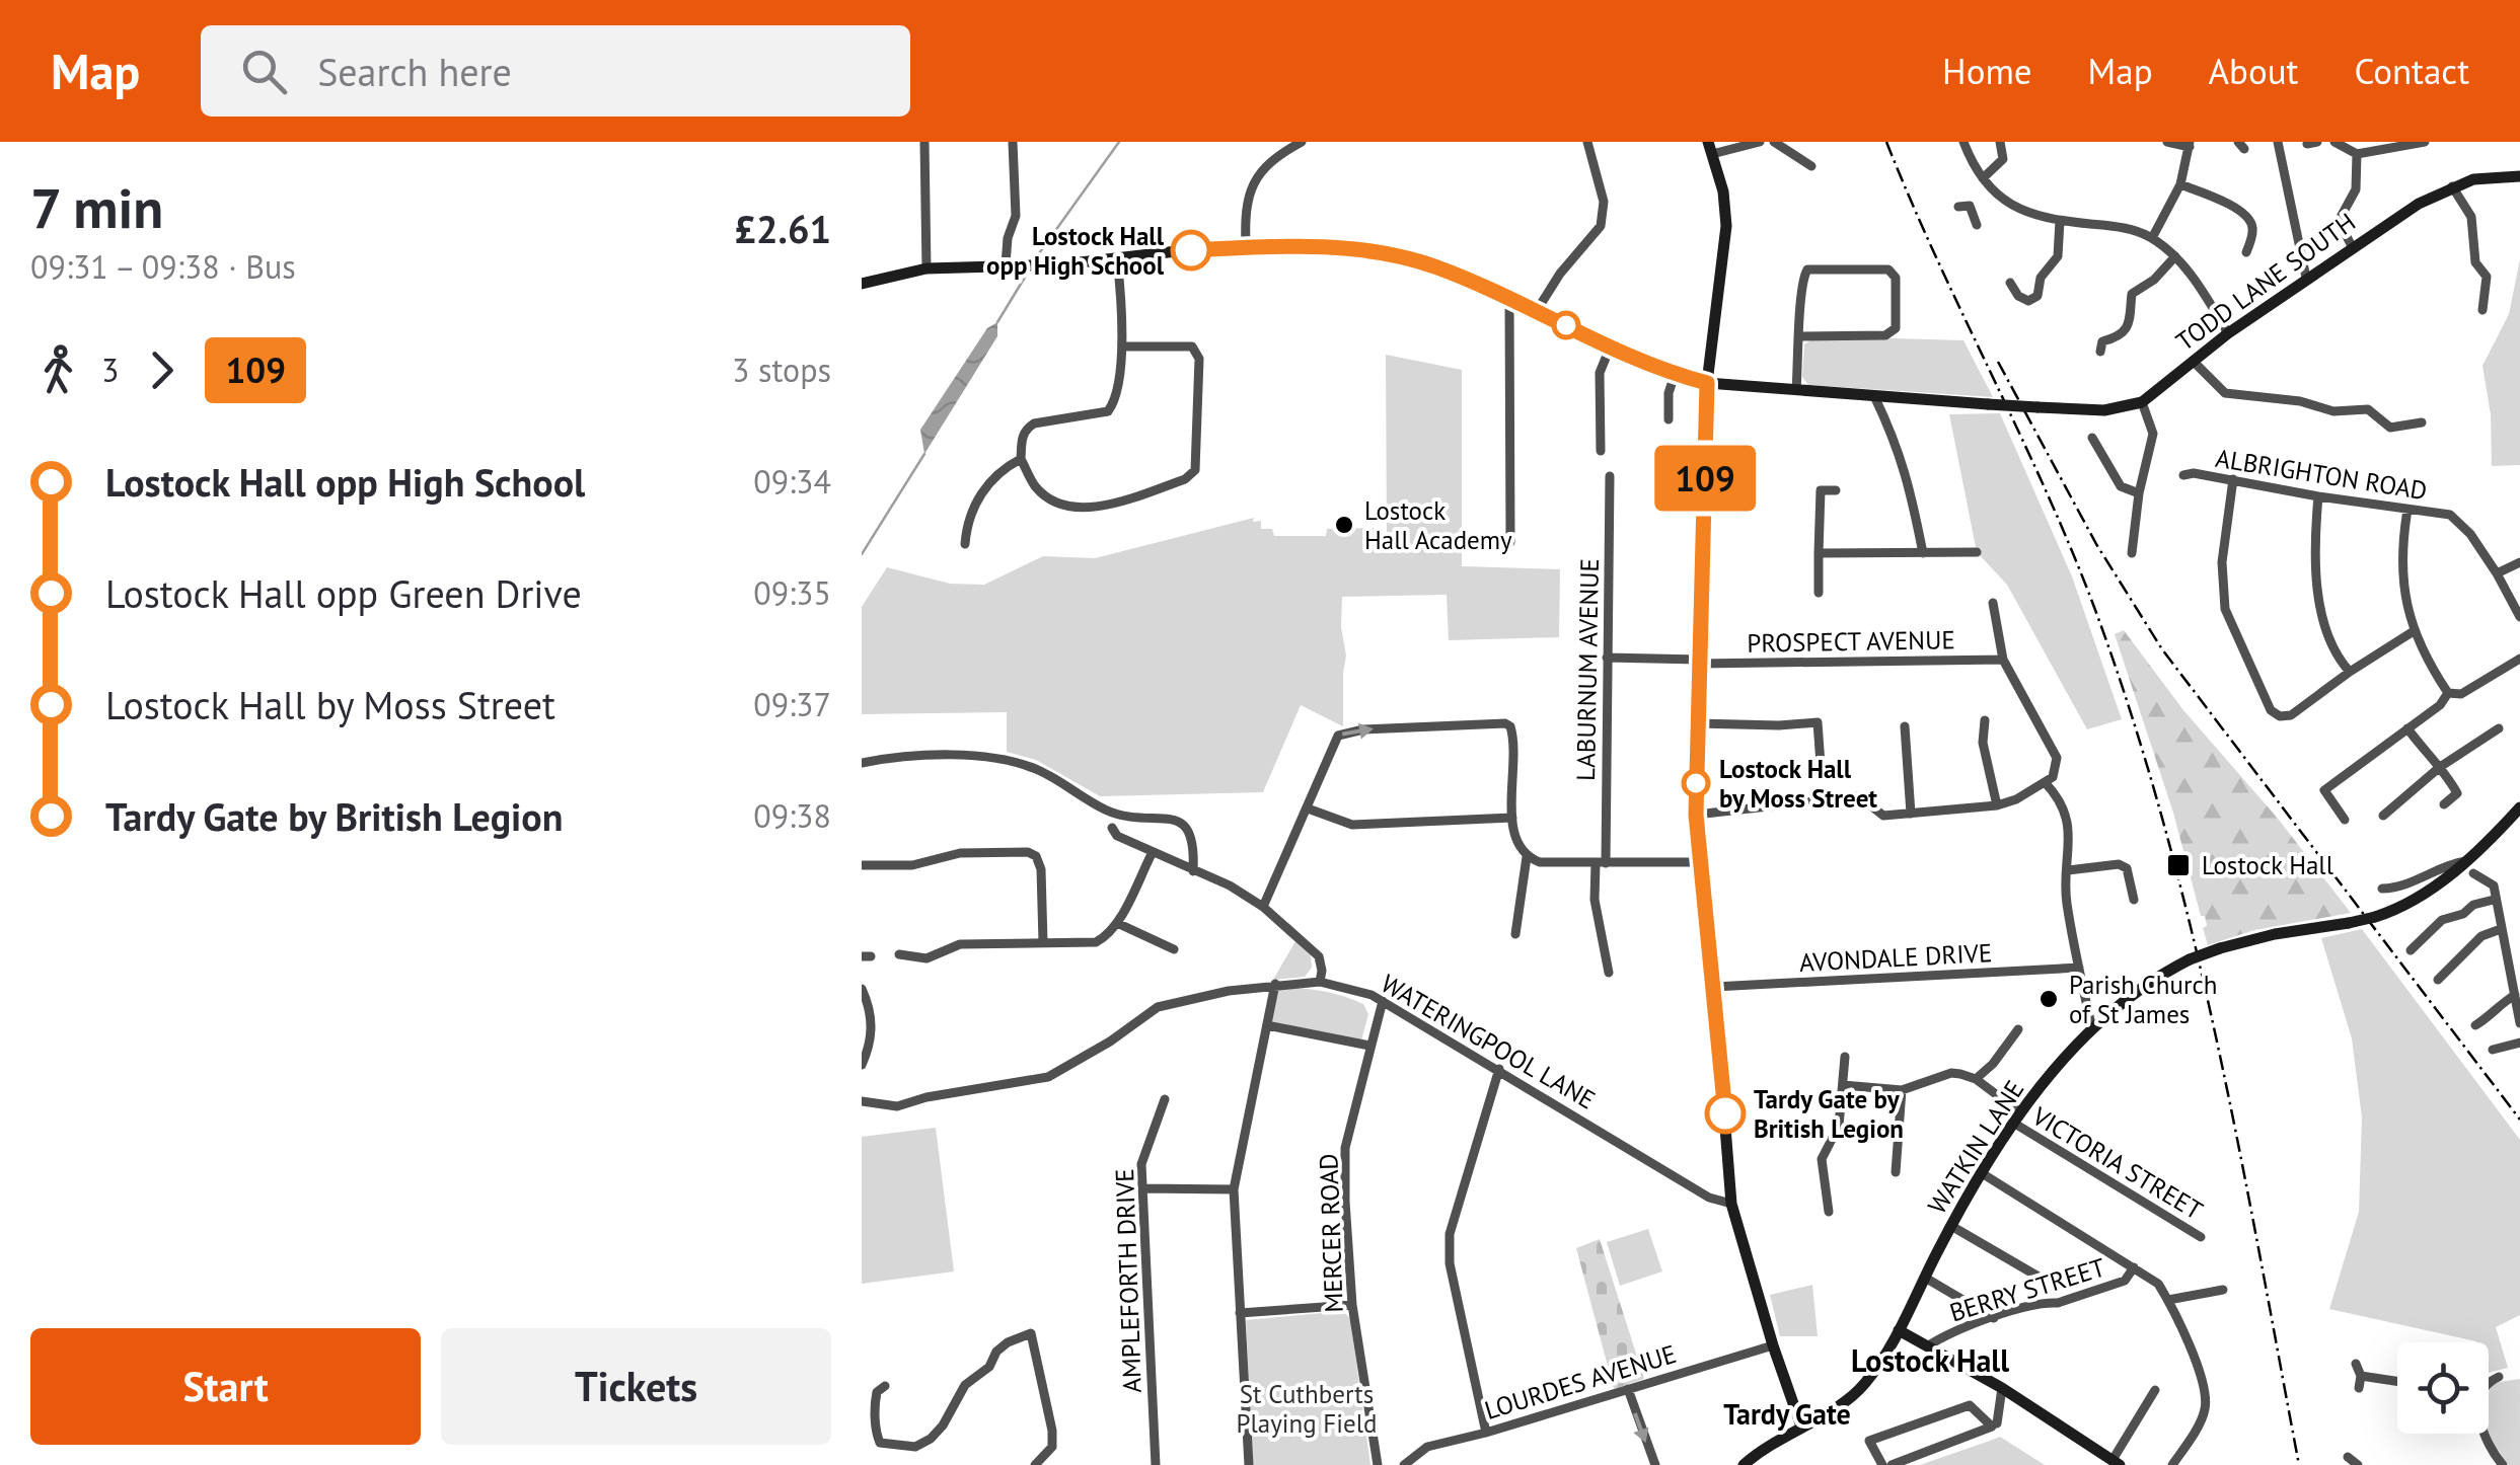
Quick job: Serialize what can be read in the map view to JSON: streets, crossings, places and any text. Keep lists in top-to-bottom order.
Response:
{
  "streets": {
    "main road": ["TODD LANE SOUTH", "WATKIN LANE"],
    "street": [
      "ALBRIGHTON ROAD",
      "PROSPECT AVENUE",
      "LABURNUM AVENUE",
      "AVONDALE DRIVE",
      "WATERINGPOOL LANE",
      "VICTORIA STREET",
      "MERCER ROAD",
      "AMPLEFORTH DRIVE",
      "BERRY STREET",
      "LOURDES AVENUE"
    ]
  },
  "crossings": [
    ["PROSPECT AVENUE", "LABURNUM AVENUE"],
    ["WATERINGPOOL LANE", "MERCER ROAD"],
    ["WATKIN LANE", "VICTORIA STREET"]
  ],
  "districts": ["Lostock Hall", "Tardy Gate"],
  "parks": ["St Cuthberts Playing Field"],
  "places": {
    "other": [
      "Lostock Hall opp High School",
      "Lostock Hall Academy",
      "Lostock Hall by Moss Street",
      "Parish Church of St James",
      "Tardy Gate by British Legion"
    ],
    "transit": ["Lostock Hall"]
  },
  "lines": ["bus line 109"],
  "page": {
    "header": "Map",
    "search": "Search here",
    "nav": [
      "Home",
      "Map",
      "About",
      "Contact"
    ],
    "heading": ["7 min", "09:31 – 09:38 · Bus", "£2.61"],
    "on_map": "109",
    "legs": ["3", "109", "3 stops"],
    "list": [
      {
        "name": "Lostock Hall opp High School",
        "value": "09:34"
      },
      {
        "name": "Lostock Hall opp Green Drive",
        "value": "09:35"
      },
      {
        "name": "Lostock Hall by Moss Street",
        "value": "09:37"
      },
      {
        "name": "Tardy Gate by British Legion",
        "value": "09:38"
      }
    ],
    "buttons": ["Start", "Tickets"]
  }
}
